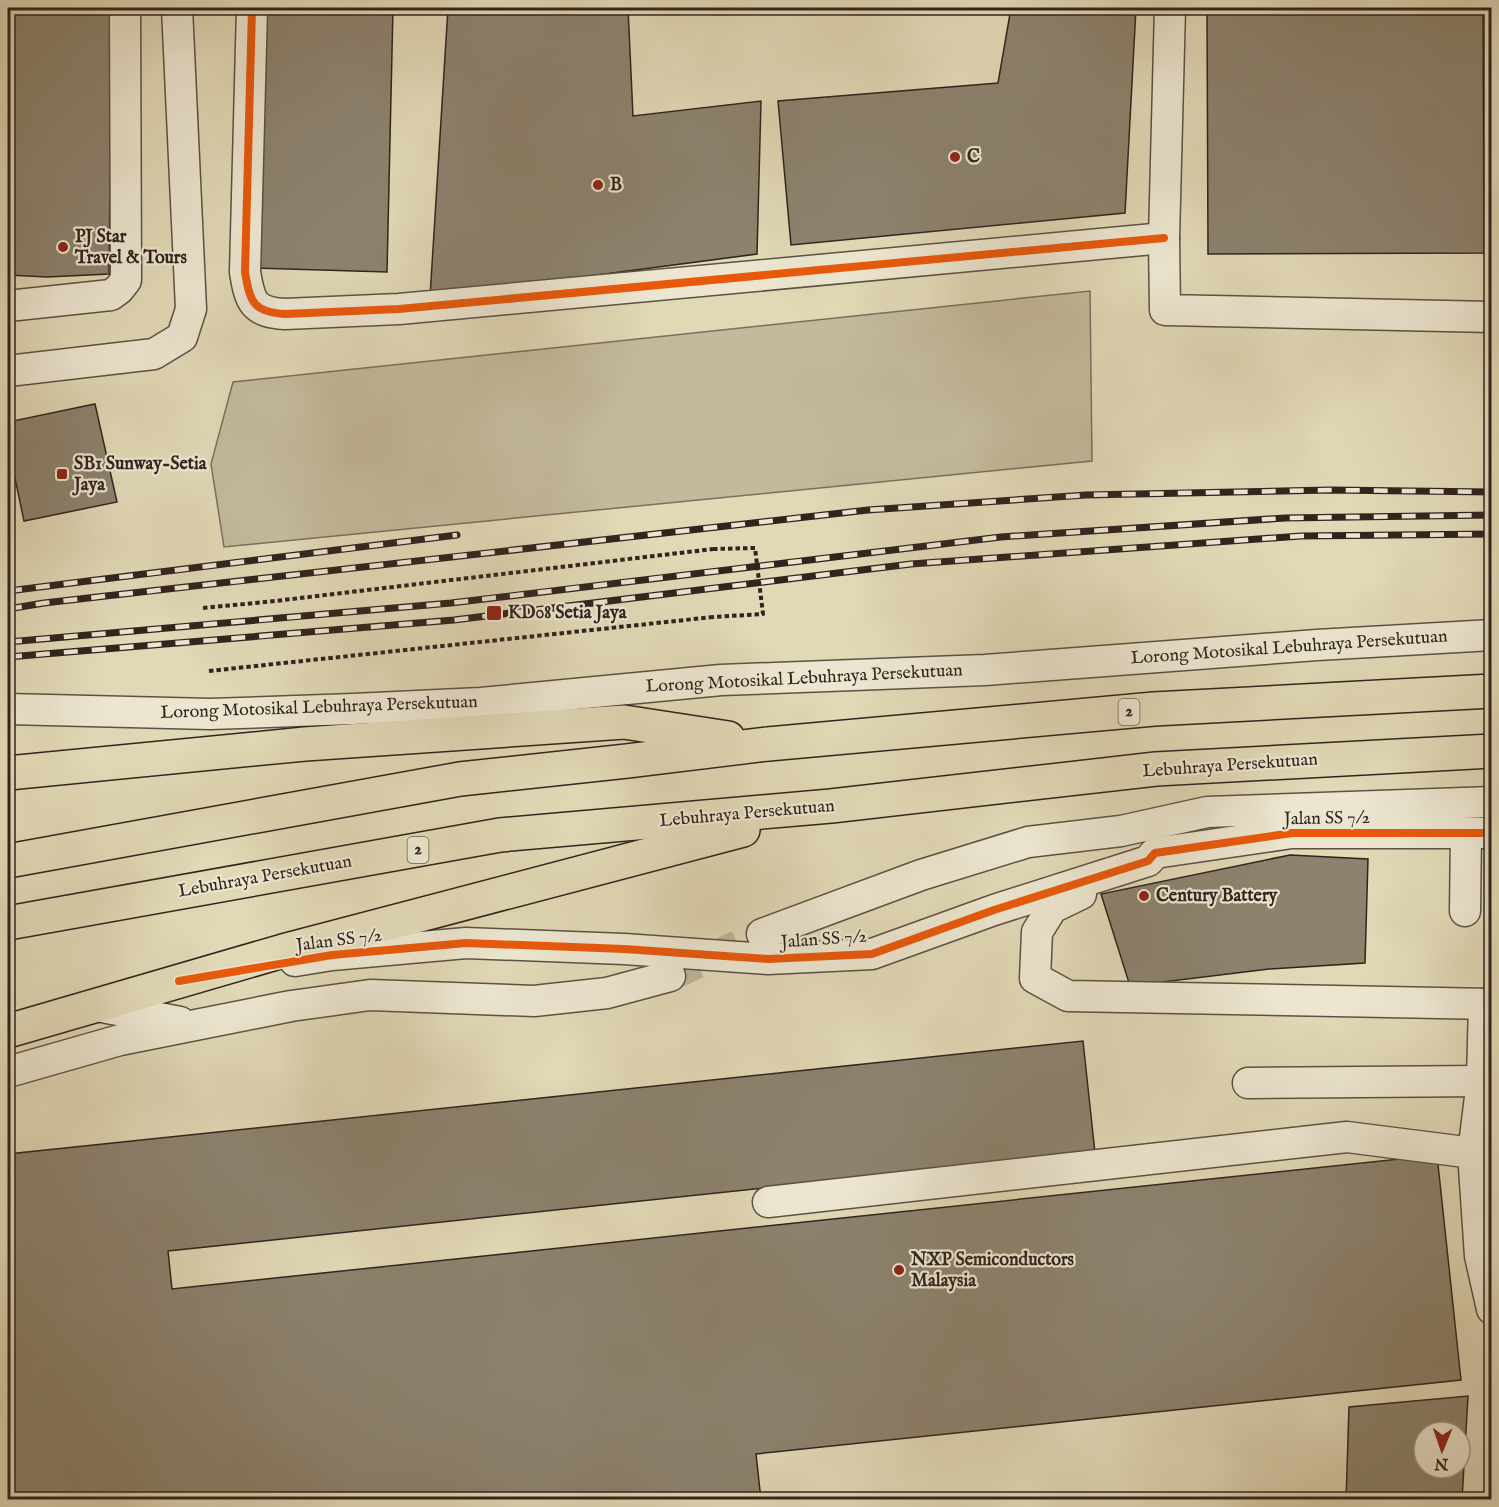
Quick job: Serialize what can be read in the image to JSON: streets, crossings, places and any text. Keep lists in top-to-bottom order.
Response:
{
  "streets": {
    "highway": ["2", "Lebuhraya Persekutuan"],
    "street": ["Lorong Motosikal Lebuhraya Persekutuan", "Jalan SS 7/2"]
  },
  "places": {
    "other": [
      "C",
      "B",
      "PJ Star Travel & Tours",
      "Century Battery",
      "NXP Semiconductors Malaysia"
    ],
    "transit": ["SB1 Sunway-Setia Jaya", "KD08 Setia Jaya"]
  },
  "north": "bottom"
}
